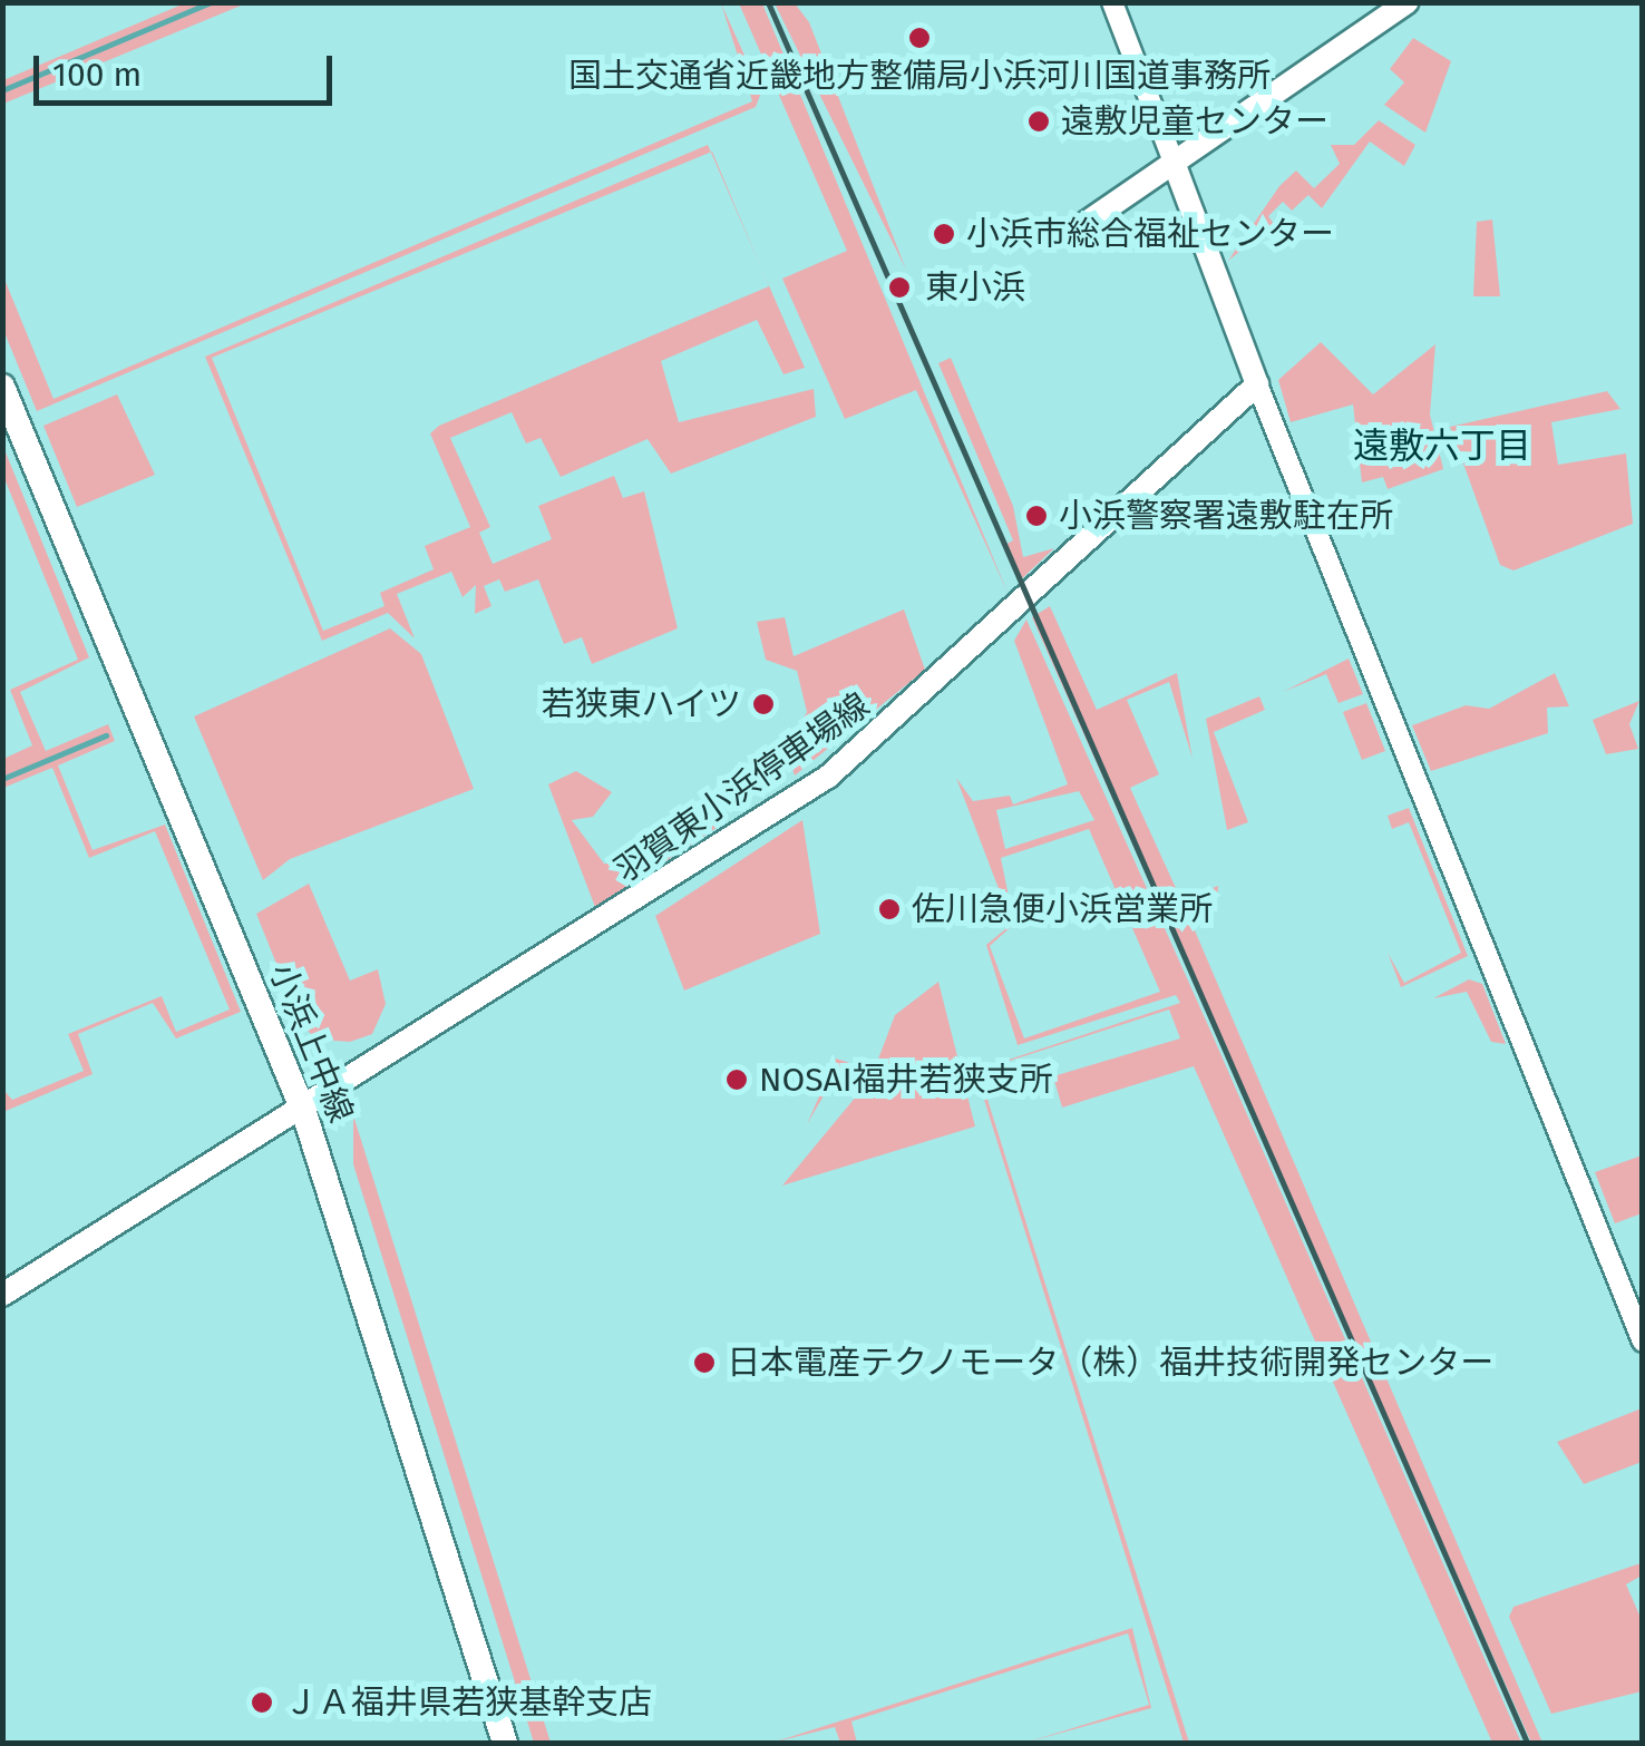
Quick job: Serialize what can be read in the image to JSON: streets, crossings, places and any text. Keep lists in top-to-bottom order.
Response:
{
  "streets": {
    "main road": ["羽賀東小浜停車場線", "小浜上中線"]
  },
  "crossings": [
    ["羽賀東小浜停車場線", "小浜上中線"]
  ],
  "districts": ["遠敷六丁目"],
  "places": [
    "国土交通省近畿地方整備局小浜河川国道事務所",
    "遠敷児童センター",
    "小浜市総合福祉センター",
    "東小浜",
    "小浜警察署遠敷駐在所",
    "若狭東ハイツ",
    "佐川急便小浜営業所",
    "NOSAI福井若狭支所",
    "日本電産テクノモータ（株）福井技術開発センター",
    "ＪＡ福井県若狭基幹支店"
  ],
  "scale_bar": "100 m"
}
